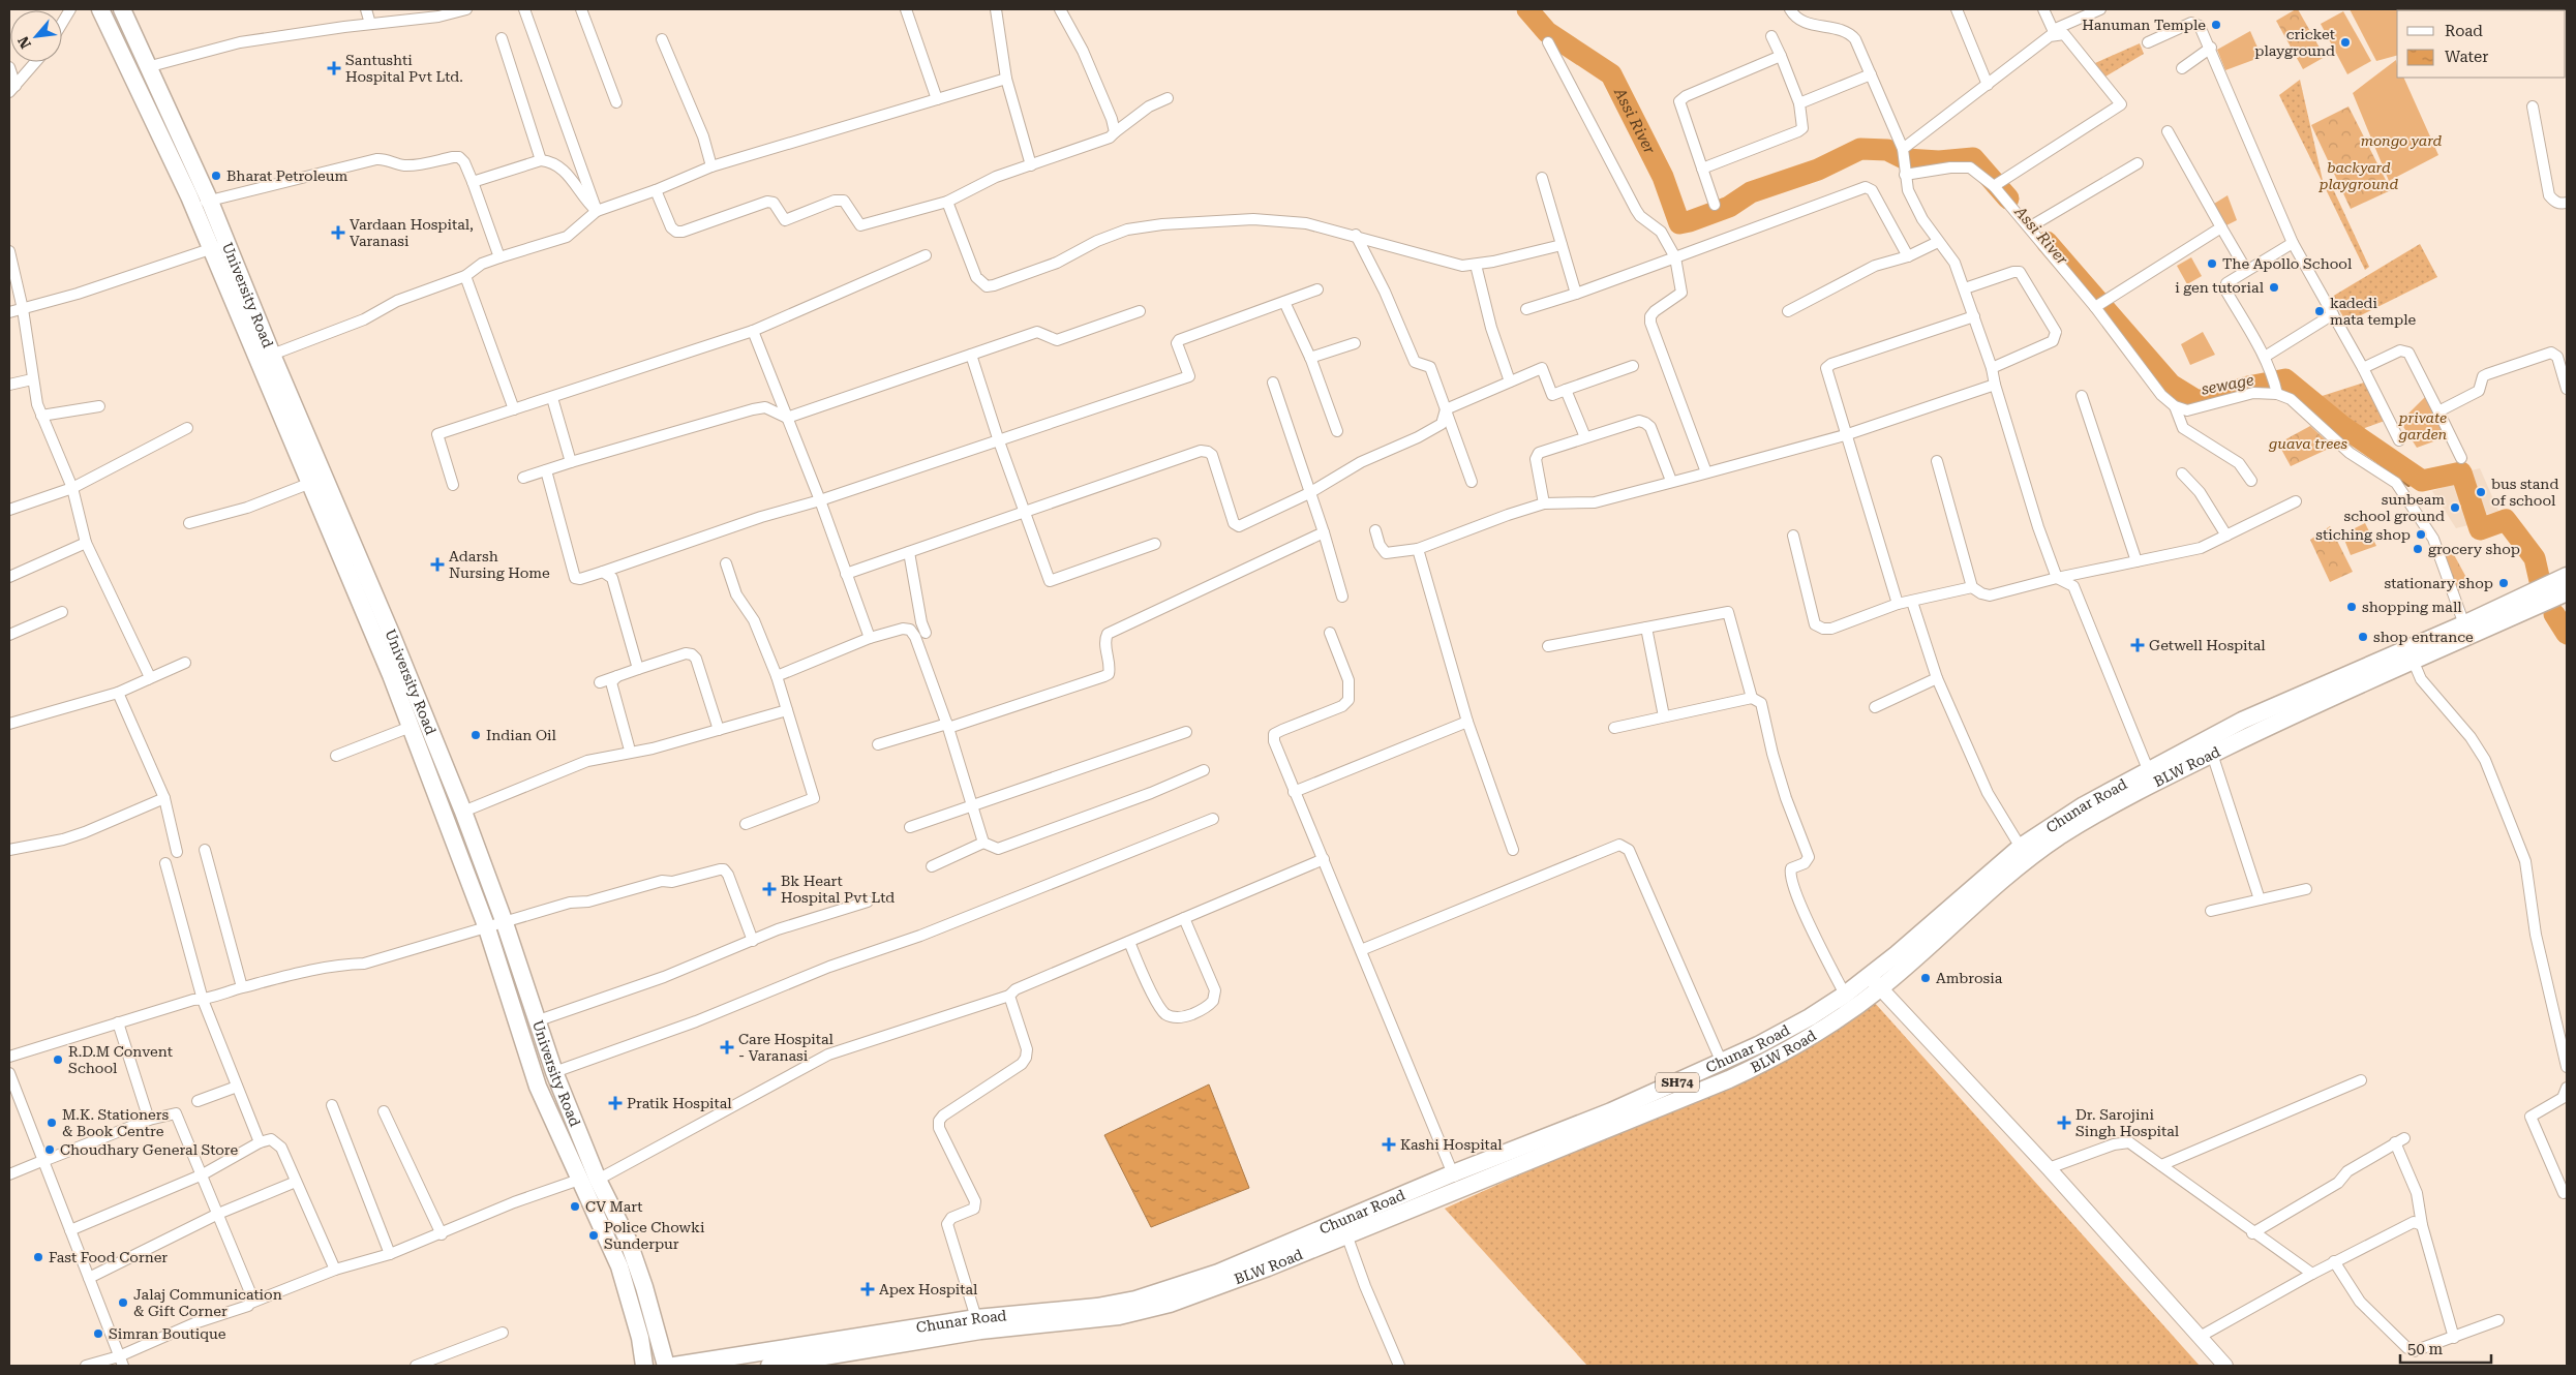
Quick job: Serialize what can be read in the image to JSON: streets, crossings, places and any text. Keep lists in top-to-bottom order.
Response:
{
  "streets": {
    "main road": [
      "University Road",
      "BLW Road",
      "Chunar Road",
      "SH74"
    ]
  },
  "crossings": [
    ["BLW Road", "Chunar Road"],
    ["BLW Road", "SH74"]
  ],
  "water": ["Assi River", "sewage"],
  "parks": [
    "mongo yard",
    "backyard playground",
    "private garden",
    "guava trees"
  ],
  "places": {
    "other": [
      "Hanuman Temple",
      "cricket playground",
      "Bharat Petroleum",
      "The Apollo School",
      "i gen tutorial",
      "kadedi mata temple",
      "bus stand of school",
      "sunbeam school ground",
      "stiching shop",
      "grocery shop",
      "stationary shop",
      "shopping mall",
      "shop entrance",
      "Indian Oil",
      "Ambrosia",
      "R.D.M Convent School",
      "M.K. Stationers & Book Centre",
      "Choudhary General Store",
      "CV Mart",
      "Police Chowki Sunderpur",
      "Fast Food Corner",
      "Jalaj Communication & Gift Corner",
      "Simran Boutique"
    ],
    "health": [
      "Santushti Hospital Pvt Ltd.",
      "Vardaan Hospital, Varanasi",
      "Adarsh Nursing Home",
      "Getwell Hospital",
      "Bk Heart Hospital Pvt Ltd",
      "Care Hospital - Varanasi",
      "Pratik Hospital",
      "Dr. Sarojini Singh Hospital",
      "Kashi Hospital",
      "Apex Hospital"
    ]
  },
  "legend": ["Road", "Water"],
  "scale_bar": "50 m",
  "north": "bottom left"
}
